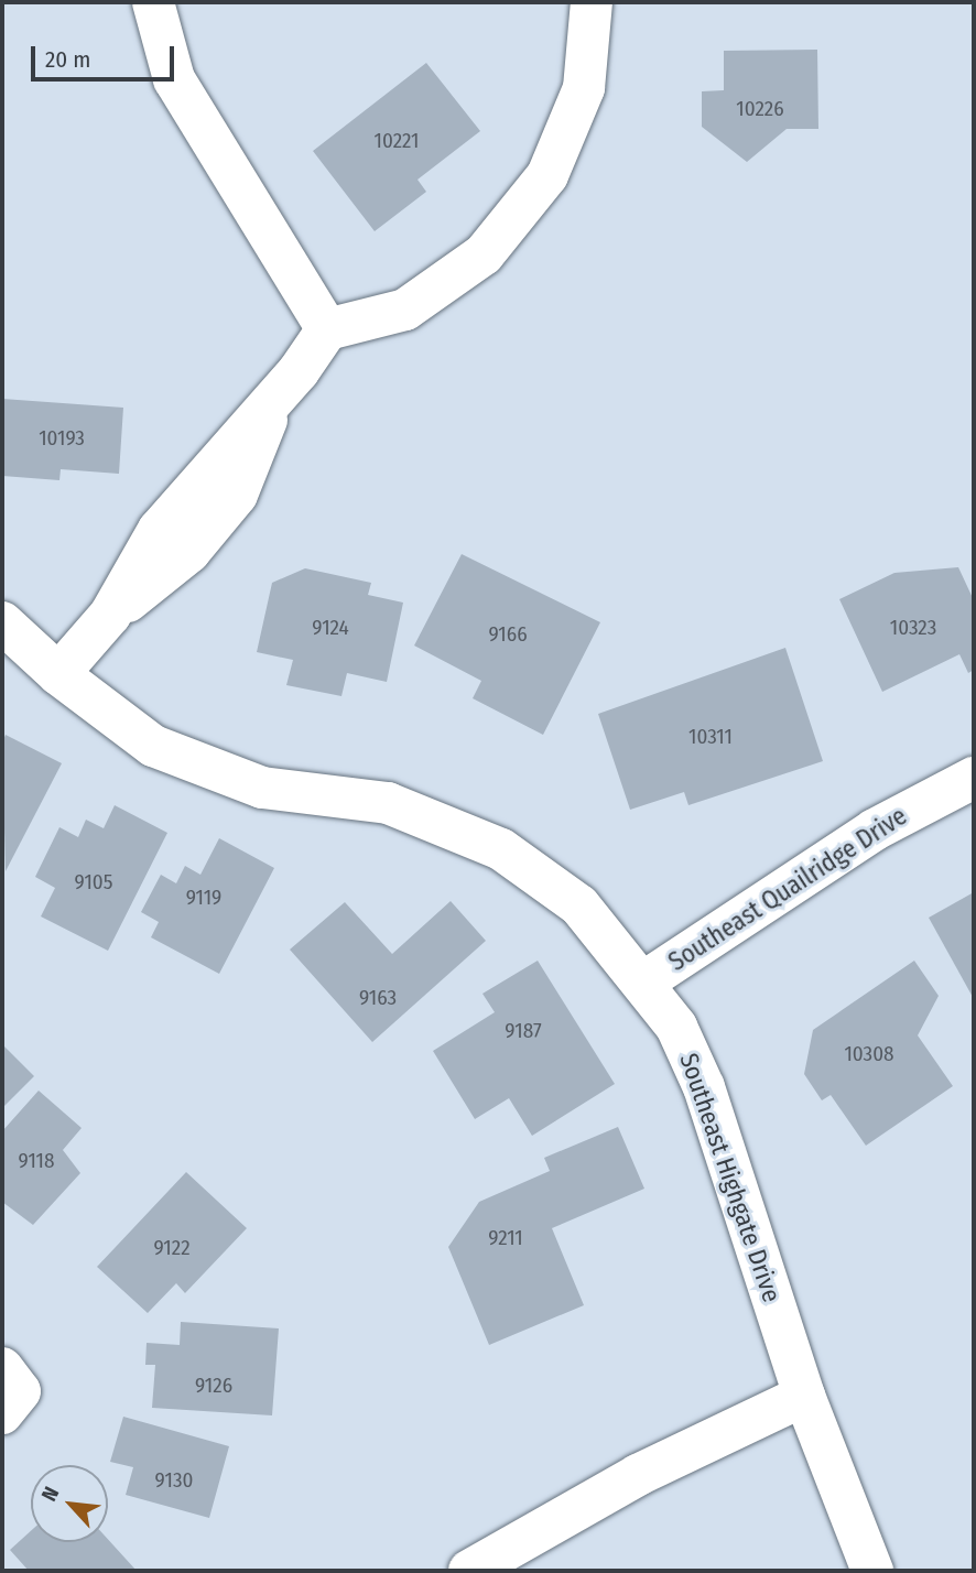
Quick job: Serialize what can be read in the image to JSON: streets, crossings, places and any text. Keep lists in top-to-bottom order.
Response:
{
  "streets": {
    "street": ["Southeast Quailridge Drive", "Southeast Highgate Drive"]
  },
  "crossings": [
    ["Southeast Quailridge Drive", "Southeast Highgate Drive"]
  ],
  "house_numbers": [
    "10226",
    "10221",
    "10193",
    "9124",
    "10323",
    "9166",
    "10311",
    "9105",
    "9119",
    "9163",
    "9187",
    "10308",
    "9118",
    "9211",
    "9122",
    "9126",
    "9130"
  ],
  "scale_bar": "20 m",
  "north": "top left"
}
